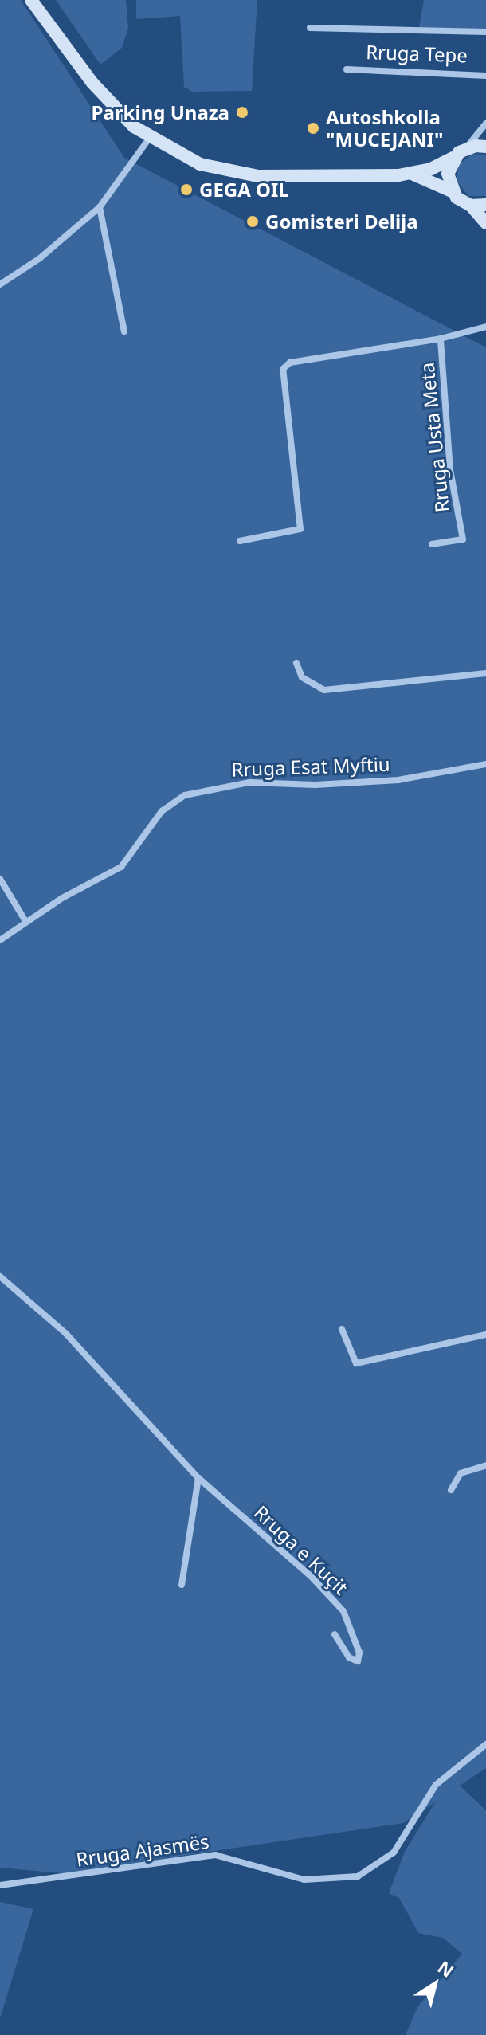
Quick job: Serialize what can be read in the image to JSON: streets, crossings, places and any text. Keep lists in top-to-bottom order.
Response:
{
  "streets": {
    "street": [
      "Rruga Tepe",
      "Rruga Usta Meta",
      "Rruga Esat Myftiu",
      "Rruga e Kuçit",
      "Rruga Ajasmës"
    ]
  },
  "places": [
    "Parking Unaza",
    "Autoshkolla \"MUCEJANI\"",
    "GEGA OIL",
    "Gomisteri Delija"
  ],
  "north": "top right"
}
